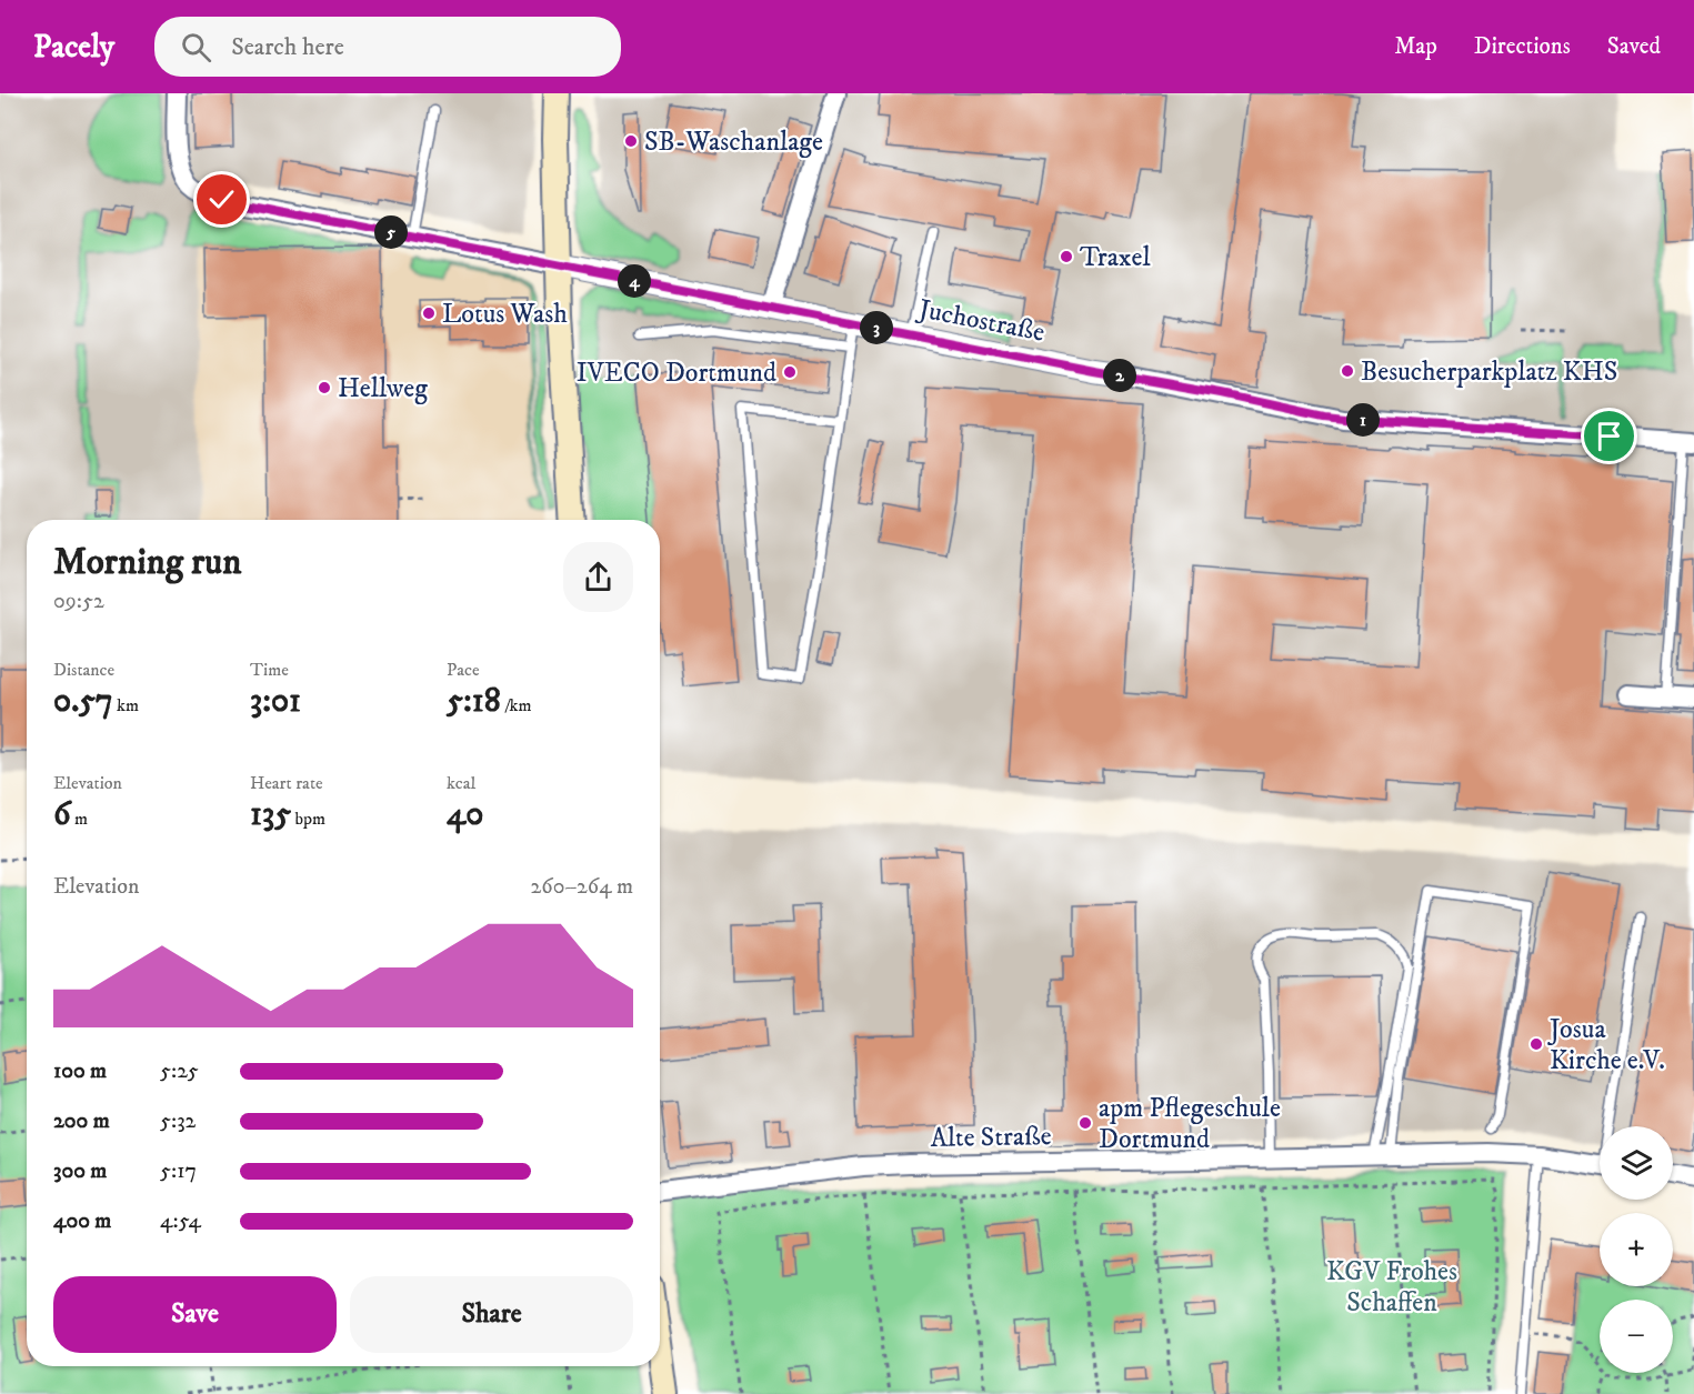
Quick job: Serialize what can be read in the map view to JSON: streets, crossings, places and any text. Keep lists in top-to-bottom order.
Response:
{
  "streets": {
    "street": ["Juchostraße", "Alte Straße"]
  },
  "parks": ["KGV Frohes Schaffen"],
  "places": [
    "SB-Waschanlage",
    "Traxel",
    "Lotus Wash",
    "Besucherparkplatz KHS",
    "IVECO Dortmund",
    "Hellweg",
    "Josua Kirche e.V.",
    "apm Pflegeschule Dortmund"
  ],
  "page": {
    "header": "Pacely",
    "search": "Search here",
    "nav": ["Map", "Directions", "Saved"],
    "pins": [
      "5",
      "4",
      "3",
      "2",
      "1"
    ],
    "heading": ["Morning run", "09:52"],
    "stats": [
      ["Distance", "0.57 km"],
      ["Time", "3:01"],
      ["Pace", "5:18 /km"],
      ["Elevation", "6 m"],
      ["Heart rate", "135 bpm"],
      ["kcal", "40"]
    ],
    "chart": ["Elevation", "260–264 m"],
    "list": [
      {
        "name": "100 m",
        "note": "5:25"
      },
      {
        "name": "200 m",
        "note": "5:32"
      },
      {
        "name": "300 m",
        "note": "5:17"
      },
      {
        "name": "400 m",
        "note": "4:54"
      }
    ],
    "map_buttons": ["+", "−"],
    "buttons": ["Save", "Share"]
  }
}
